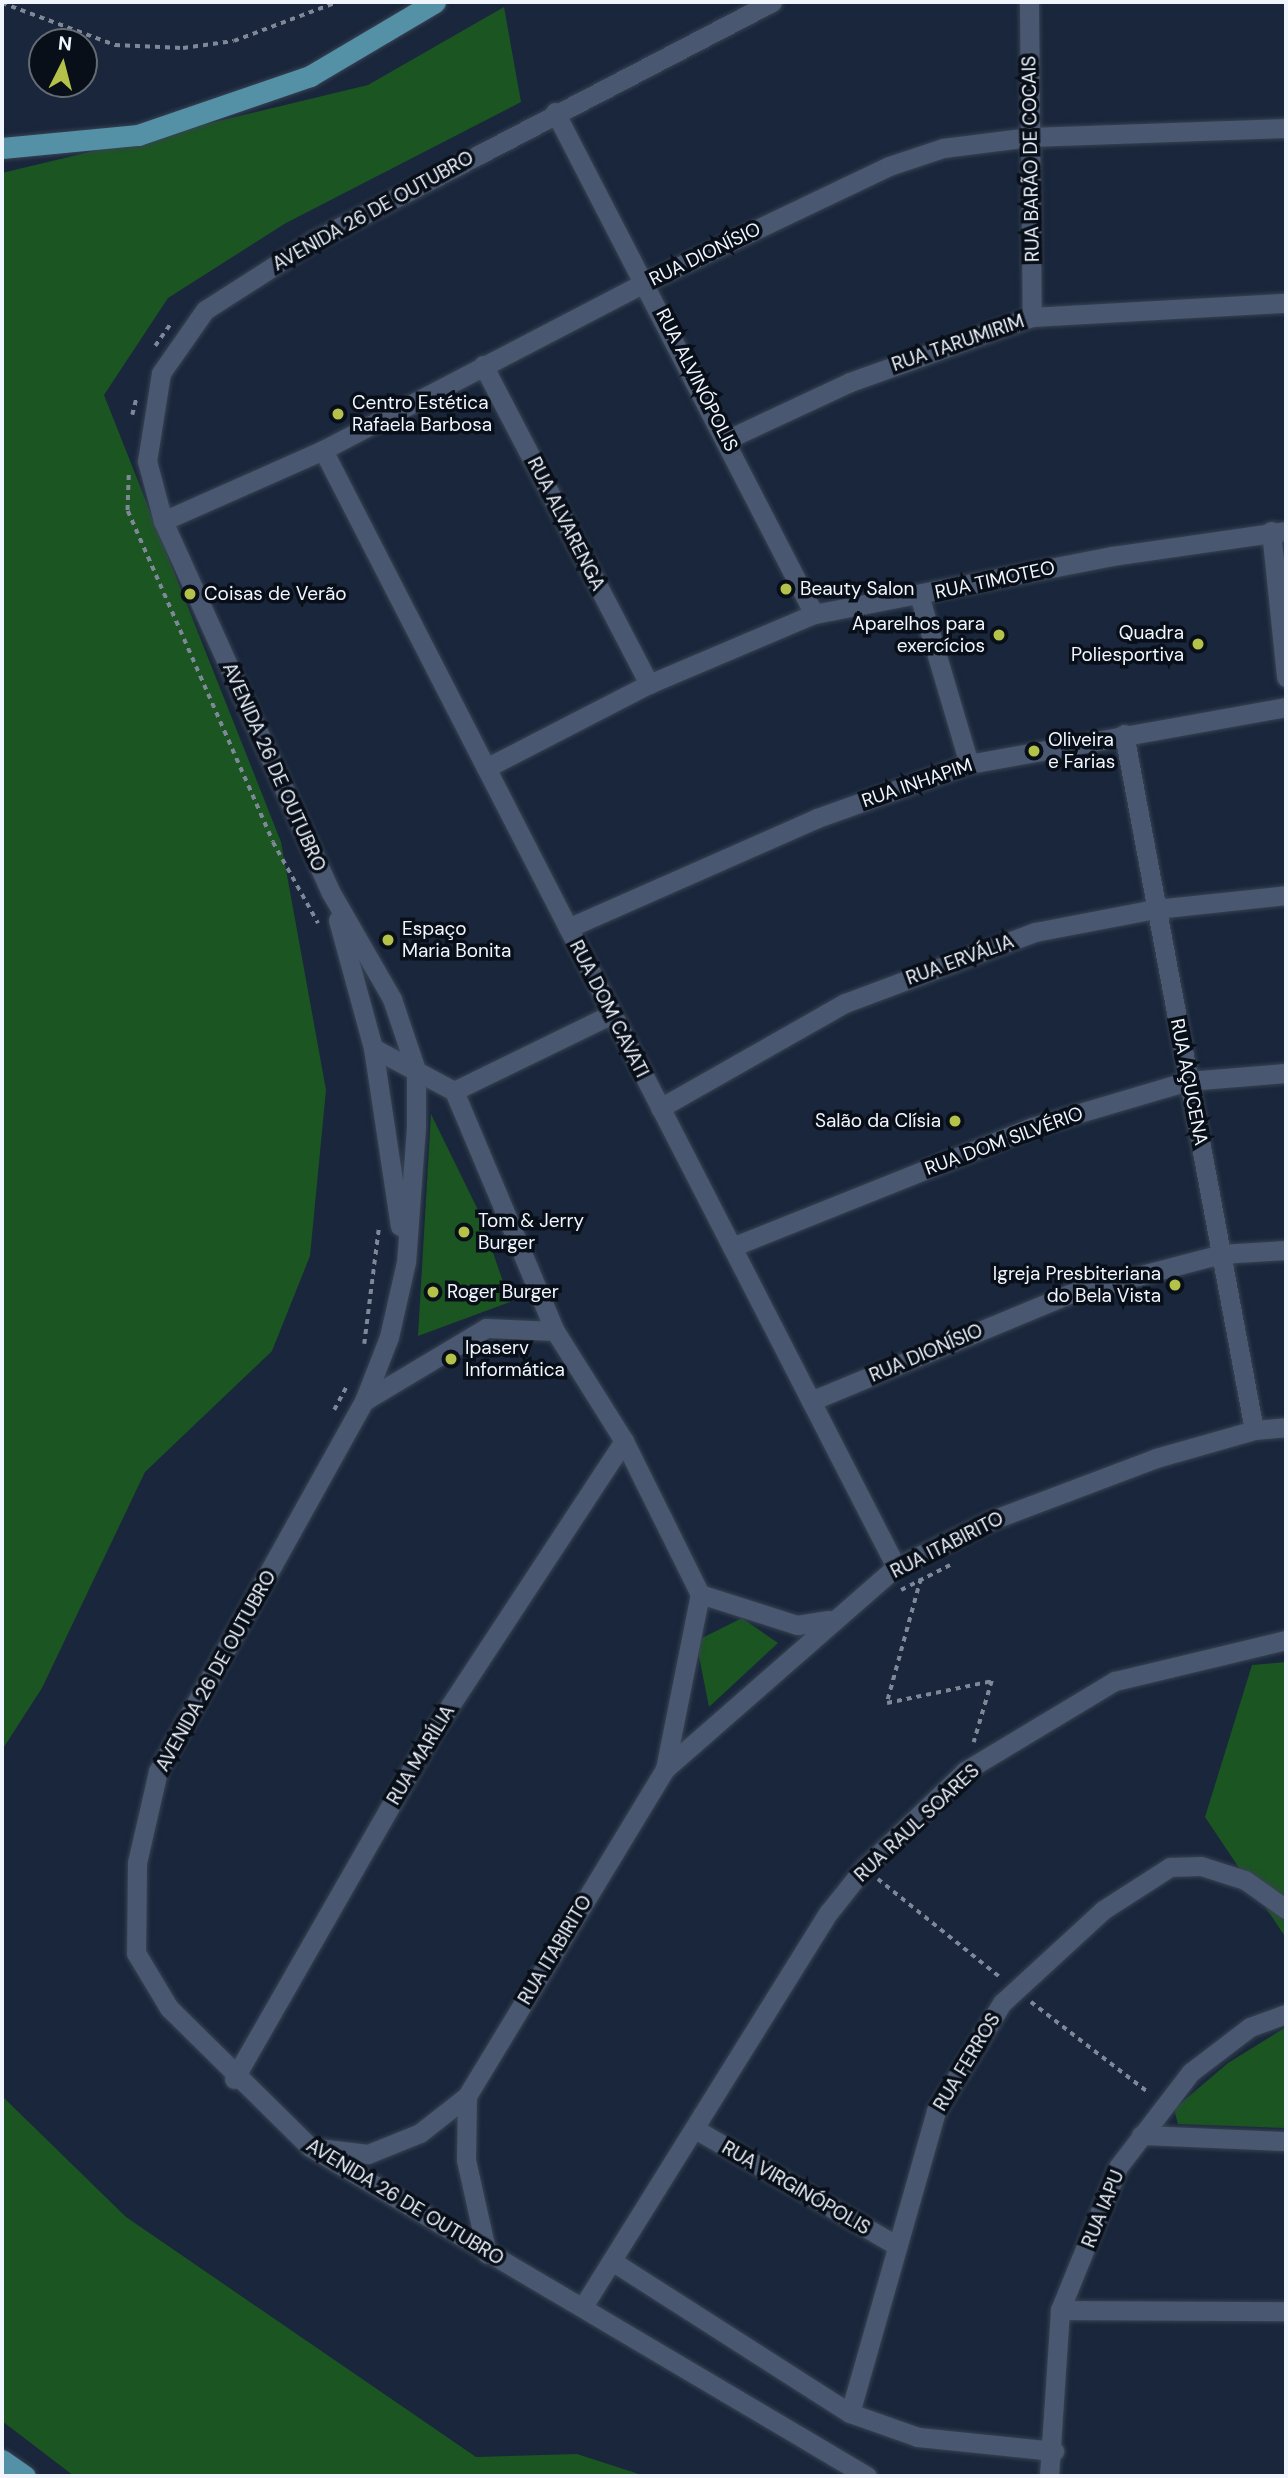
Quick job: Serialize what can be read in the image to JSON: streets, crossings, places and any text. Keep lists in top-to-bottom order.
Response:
{
  "streets": {
    "street": [
      "RUA BARÃO DE COCAIS",
      "AVENIDA 26 DE OUTUBRO",
      "RUA DIONÍSIO",
      "RUA TARUMIRIM",
      "RUA ALVINÓPOLIS",
      "RUA ALVARENGA",
      "RUA TIMOTEO",
      "RUA INHAPIM",
      "RUA ERVÁLIA",
      "RUA DOM CAVATI",
      "RUA AÇUCENA",
      "RUA DOM SILVÉRIO",
      "RUA ITABIRITO",
      "RUA MARÍLIA",
      "RUA RAUL SOARES",
      "RUA FERROS",
      "RUA VIRGINÓPOLIS",
      "RUA IAPU"
    ]
  },
  "crossings": [
    ["RUA BARÃO DE COCAIS", "RUA DIONÍSIO"],
    ["RUA BARÃO DE COCAIS", "RUA TARUMIRIM"],
    ["AVENIDA 26 DE OUTUBRO", "RUA DIONÍSIO"],
    ["AVENIDA 26 DE OUTUBRO", "RUA ALVINÓPOLIS"],
    ["AVENIDA 26 DE OUTUBRO", "RUA ITABIRITO"],
    ["AVENIDA 26 DE OUTUBRO", "RUA MARÍLIA"],
    ["AVENIDA 26 DE OUTUBRO", "RUA RAUL SOARES"],
    ["RUA DIONÍSIO", "RUA ALVINÓPOLIS"],
    ["RUA DIONÍSIO", "RUA ALVARENGA"],
    ["RUA DIONÍSIO", "RUA DOM CAVATI"],
    ["RUA DIONÍSIO", "RUA AÇUCENA"],
    ["RUA TARUMIRIM", "RUA ALVINÓPOLIS"],
    ["RUA ALVINÓPOLIS", "RUA TIMOTEO"],
    ["RUA ALVARENGA", "RUA TIMOTEO"],
    ["RUA TIMOTEO", "RUA DOM CAVATI"],
    ["RUA INHAPIM", "RUA DOM CAVATI"],
    ["RUA INHAPIM", "RUA AÇUCENA"],
    ["RUA ERVÁLIA", "RUA DOM CAVATI"],
    ["RUA ERVÁLIA", "RUA AÇUCENA"],
    ["RUA DOM CAVATI", "RUA DOM SILVÉRIO"],
    ["RUA DOM CAVATI", "RUA ITABIRITO"],
    ["RUA AÇUCENA", "RUA DOM SILVÉRIO"],
    ["RUA AÇUCENA", "RUA ITABIRITO"],
    ["RUA RAUL SOARES", "RUA VIRGINÓPOLIS"],
    ["RUA FERROS", "RUA VIRGINÓPOLIS"]
  ],
  "places": [
    "Centro Estética Rafaela Barbosa",
    "Beauty Salon",
    "Coisas de Verão",
    "Aparelhos para exercícios",
    "Quadra Poliesportiva",
    "Oliveira e Farias",
    "Espaço Maria Bonita",
    "Salão da Clísia",
    "Tom & Jerry Burger",
    "Igreja Presbiteriana do Bela Vista",
    "Roger Burger",
    "Ipaserv Informática"
  ],
  "north": "top"
}
